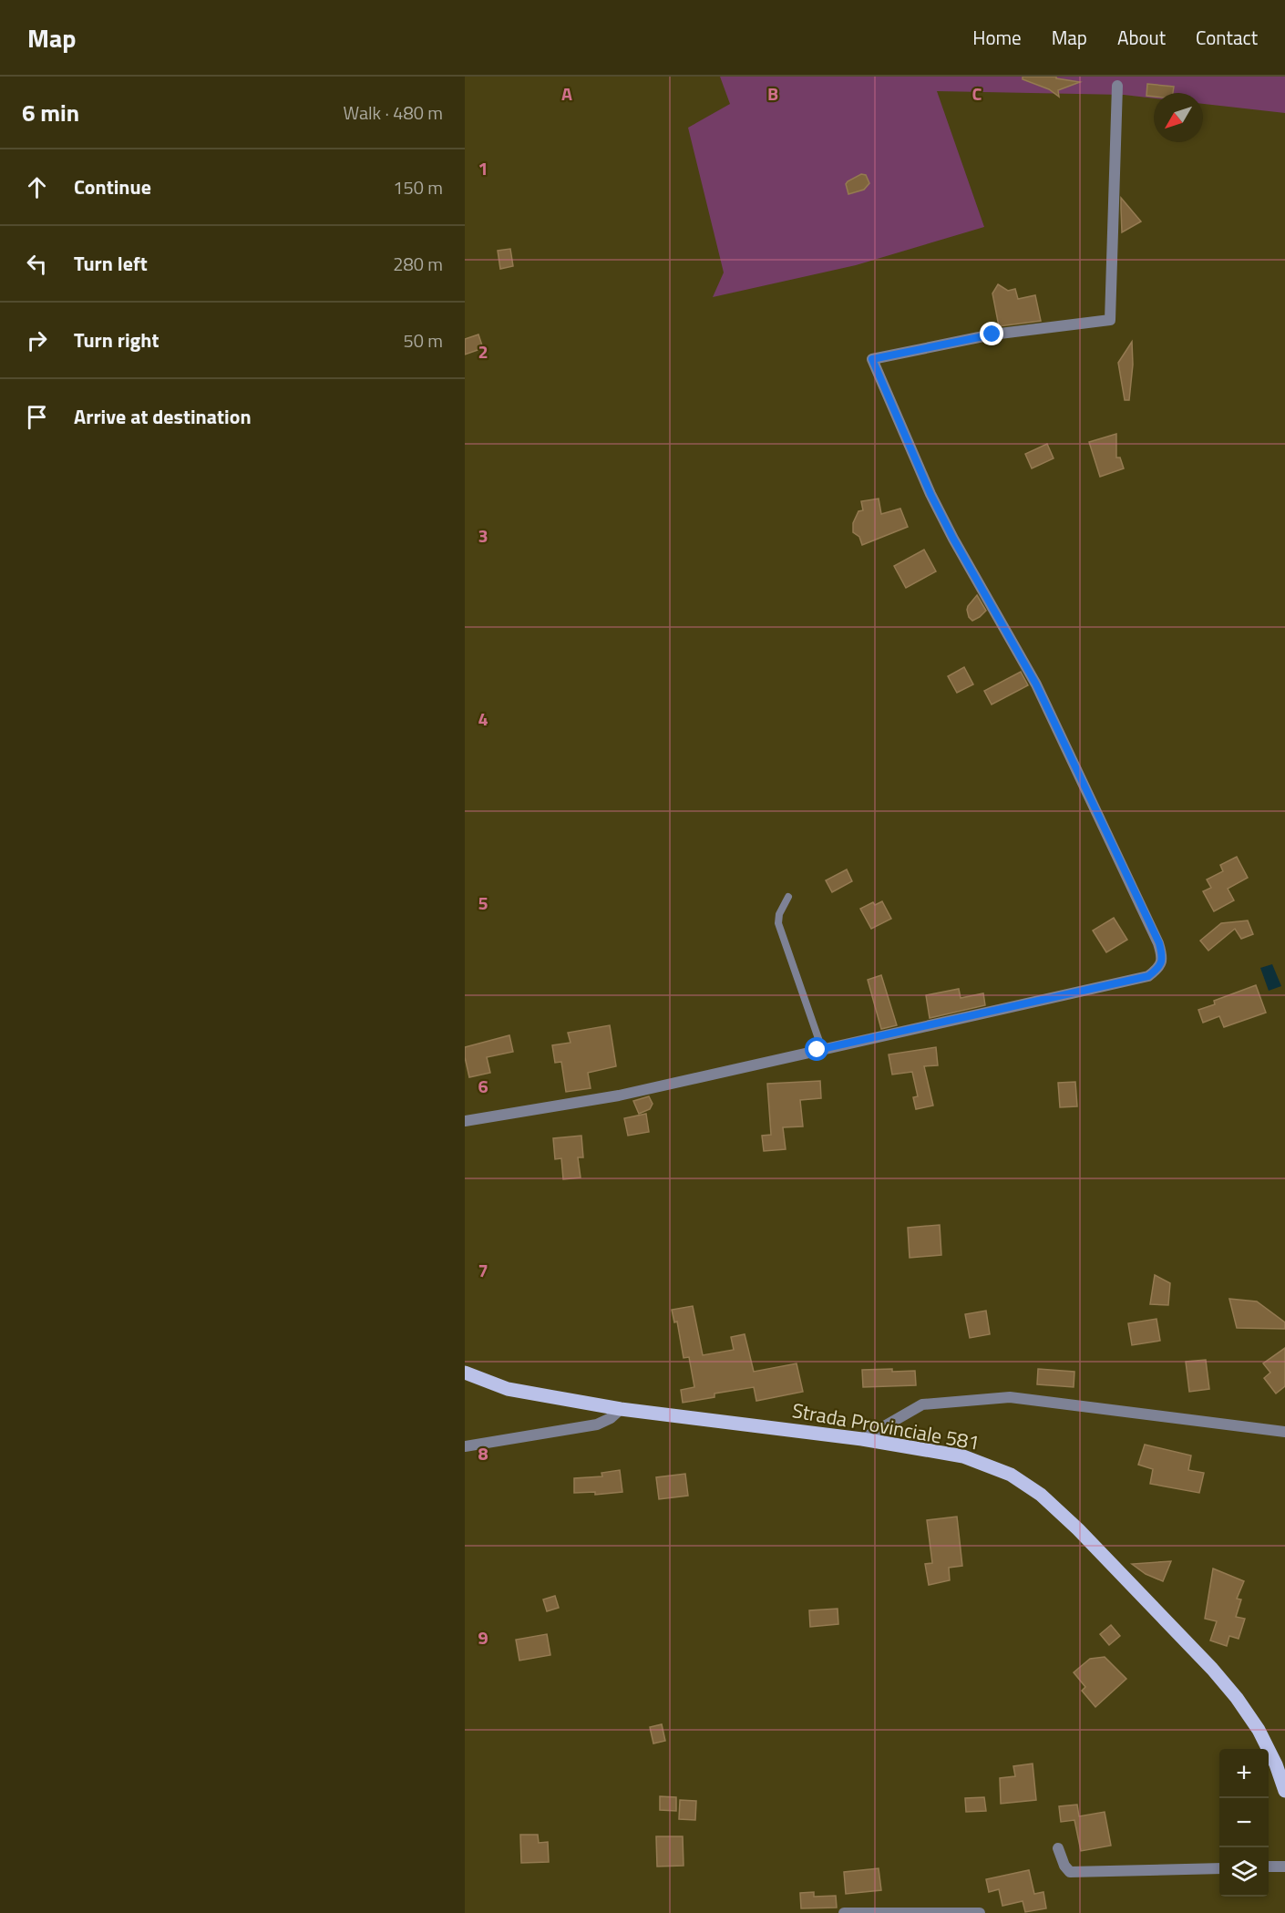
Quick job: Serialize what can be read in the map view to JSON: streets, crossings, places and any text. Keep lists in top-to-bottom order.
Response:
{
  "streets": {
    "main road": ["Strada Provinciale 581"]
  },
  "north": "bottom left",
  "page": {
    "header": "Map",
    "nav": [
      "Home",
      "Map",
      "About",
      "Contact"
    ],
    "heading": ["6 min", "Walk · 480 m"],
    "list": [
      ["Continue", "150 m"],
      ["Turn left", "280 m"],
      ["Turn right", "50 m"],
      "Arrive at destination"
    ],
    "map_buttons": ["+", "−"]
  },
  "grid": {
    "columns": ["A", "B", "C"],
    "rows": [
      "1",
      "2",
      "3",
      "4",
      "5",
      "6",
      "7",
      "8",
      "9"
    ]
  }
}
